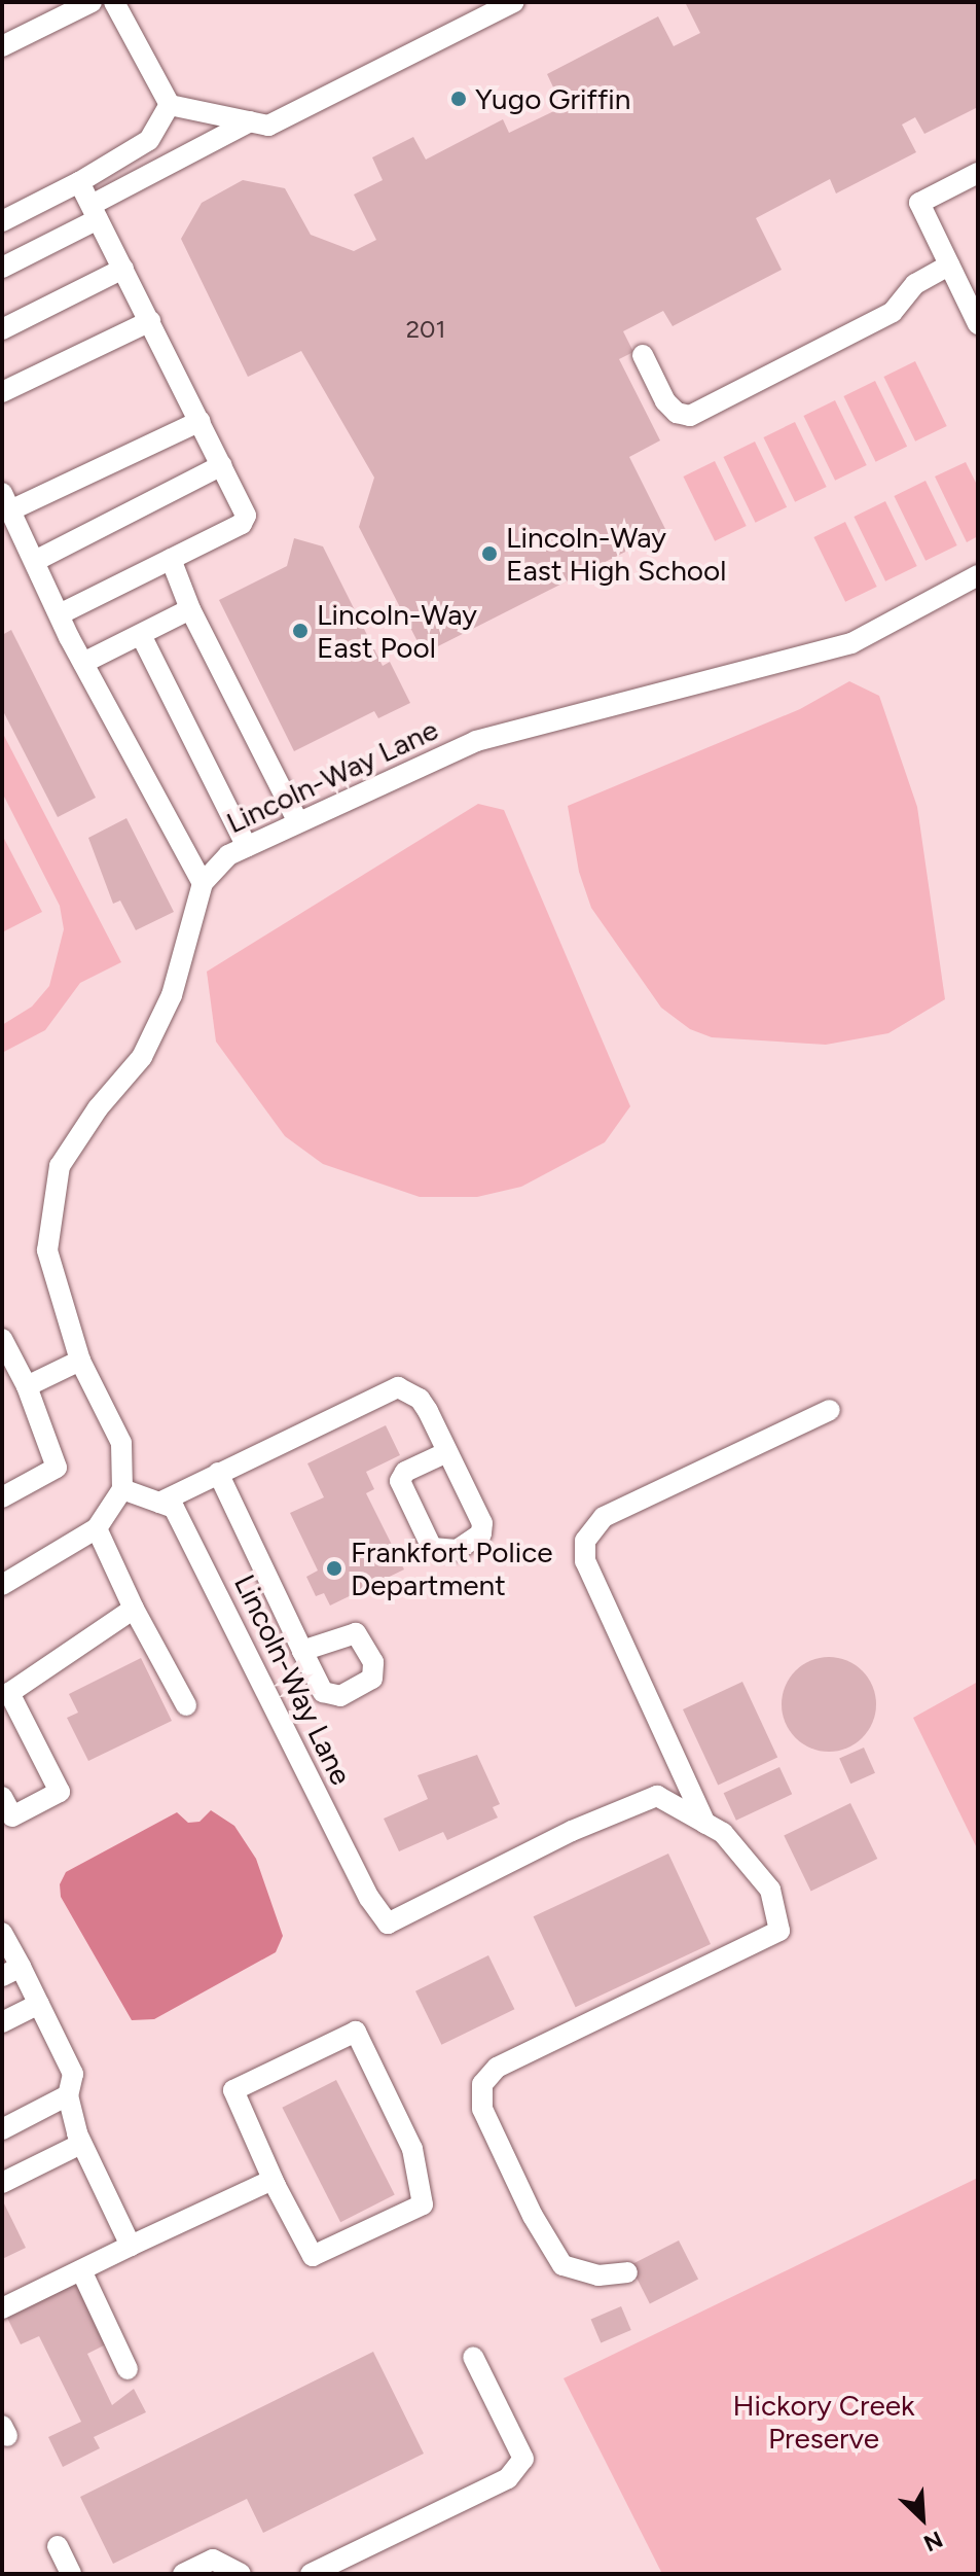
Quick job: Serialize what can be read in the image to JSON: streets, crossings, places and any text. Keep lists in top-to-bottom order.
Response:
{
  "streets": {
    "street": ["Lincoln-Way Lane"]
  },
  "parks": ["Hickory Creek Preserve"],
  "places": [
    "Yugo Griffin",
    "Lincoln-Way East High School",
    "Lincoln-Way East Pool",
    "Frankfort Police Department"
  ],
  "house_numbers": ["201"],
  "north": "bottom right"
}
